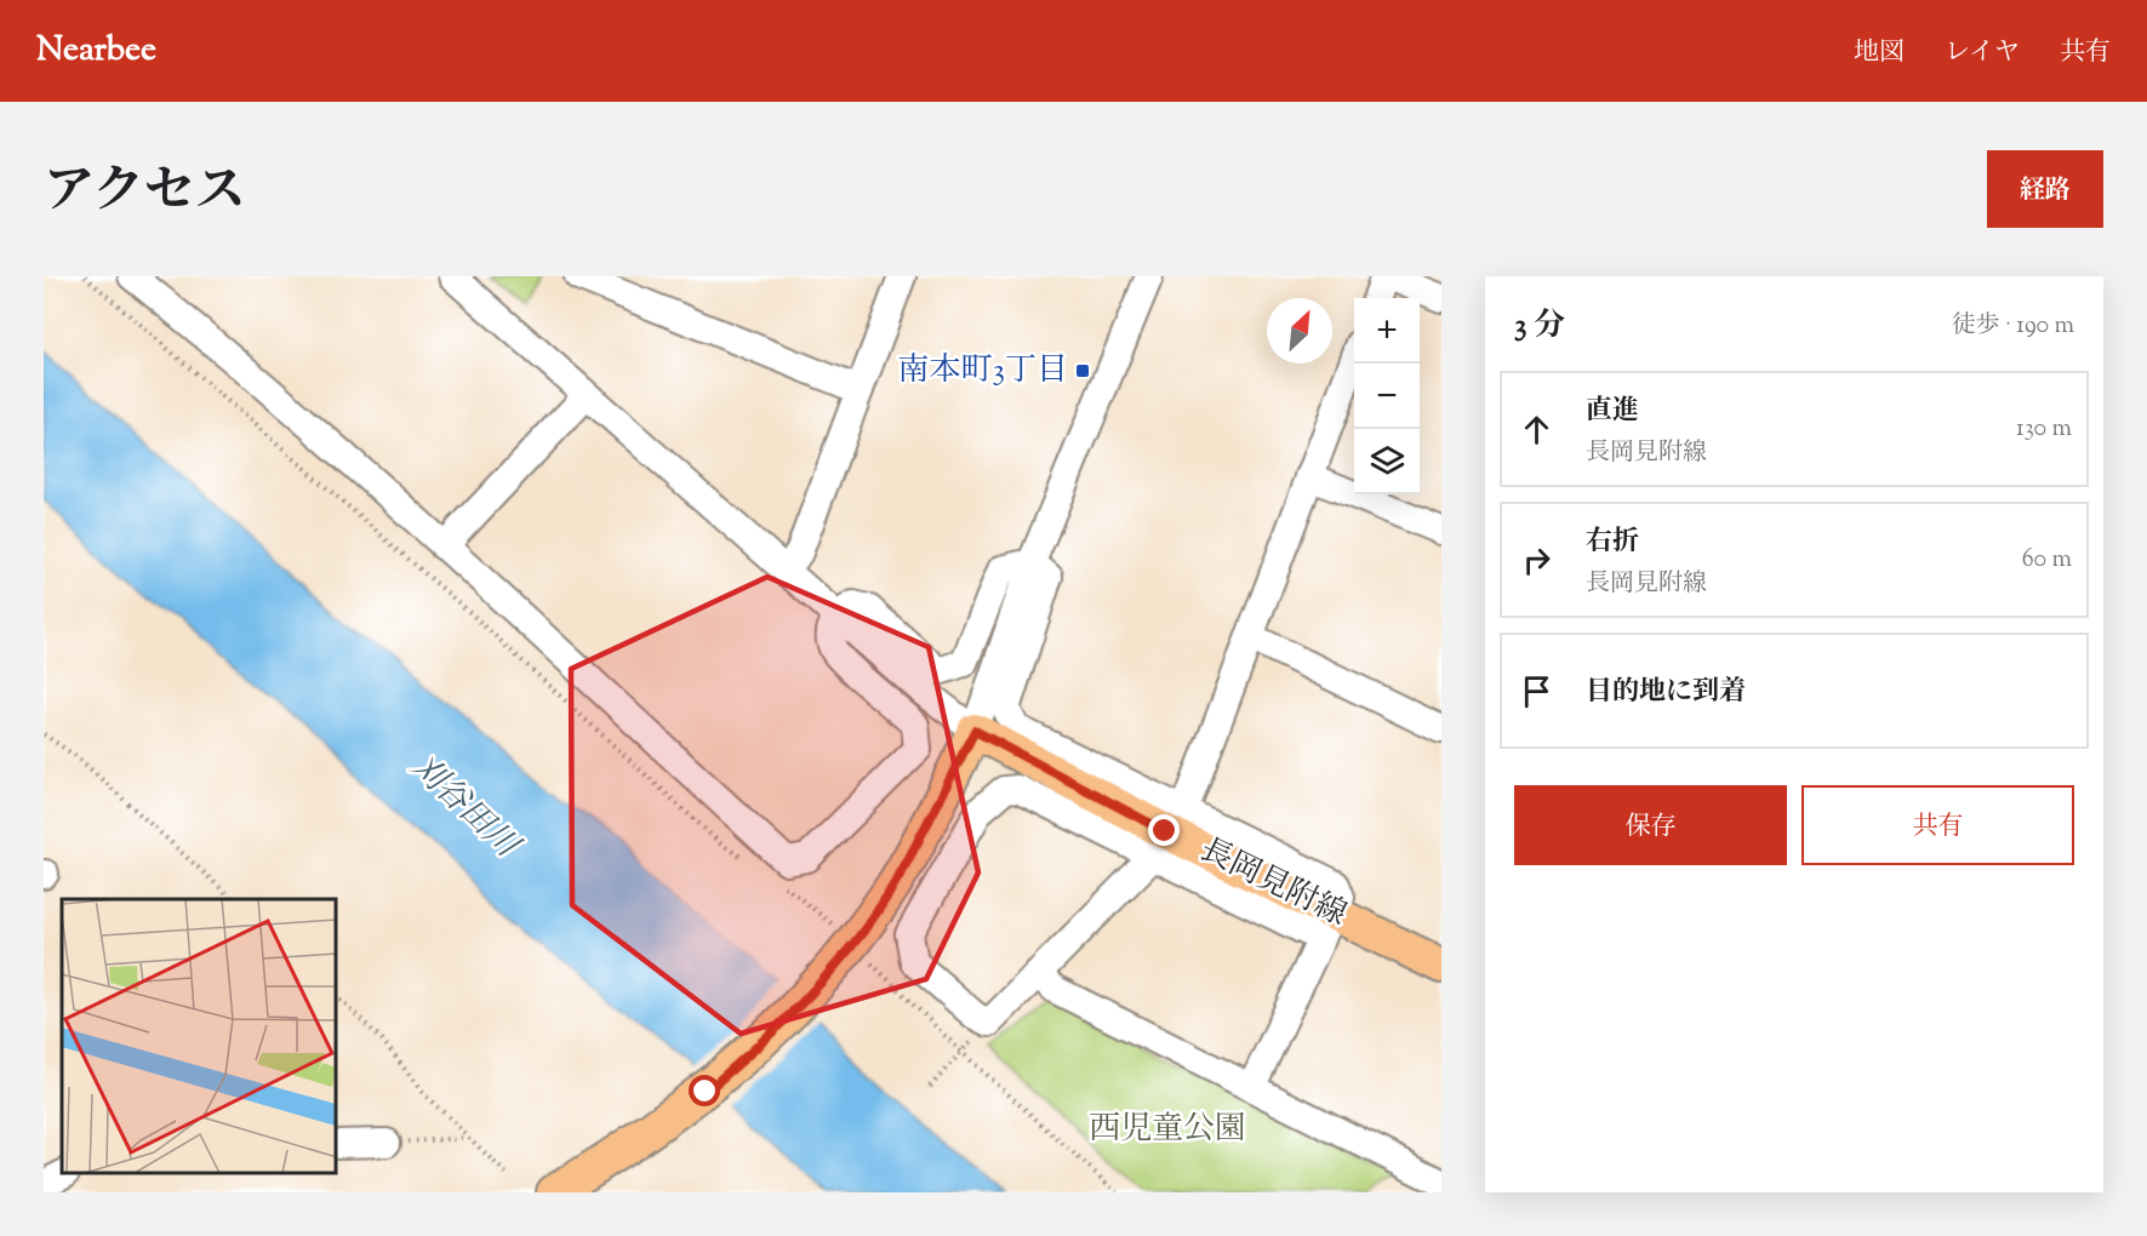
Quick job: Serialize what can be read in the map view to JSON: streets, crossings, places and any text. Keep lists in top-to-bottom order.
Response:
{
  "streets": {
    "main road": ["長岡見附線"]
  },
  "water": ["刈谷田川"],
  "parks": ["西児童公園"],
  "places": {
    "transit": ["南本町3丁目"]
  },
  "north": "top right",
  "page": {
    "header": "Nearbee",
    "nav": ["地図", "レイヤ", "共有"],
    "title": "アクセス",
    "buttons": [
      "経路",
      ["保存", "共有"]
    ],
    "heading": ["3 分", "徒歩 · 190 m"],
    "map_buttons": ["+", "−"],
    "list": [
      ["直進", "長岡見附線", "130 m"],
      ["右折", "長岡見附線", "60 m"],
      "目的地に到着"
    ]
  }
}
